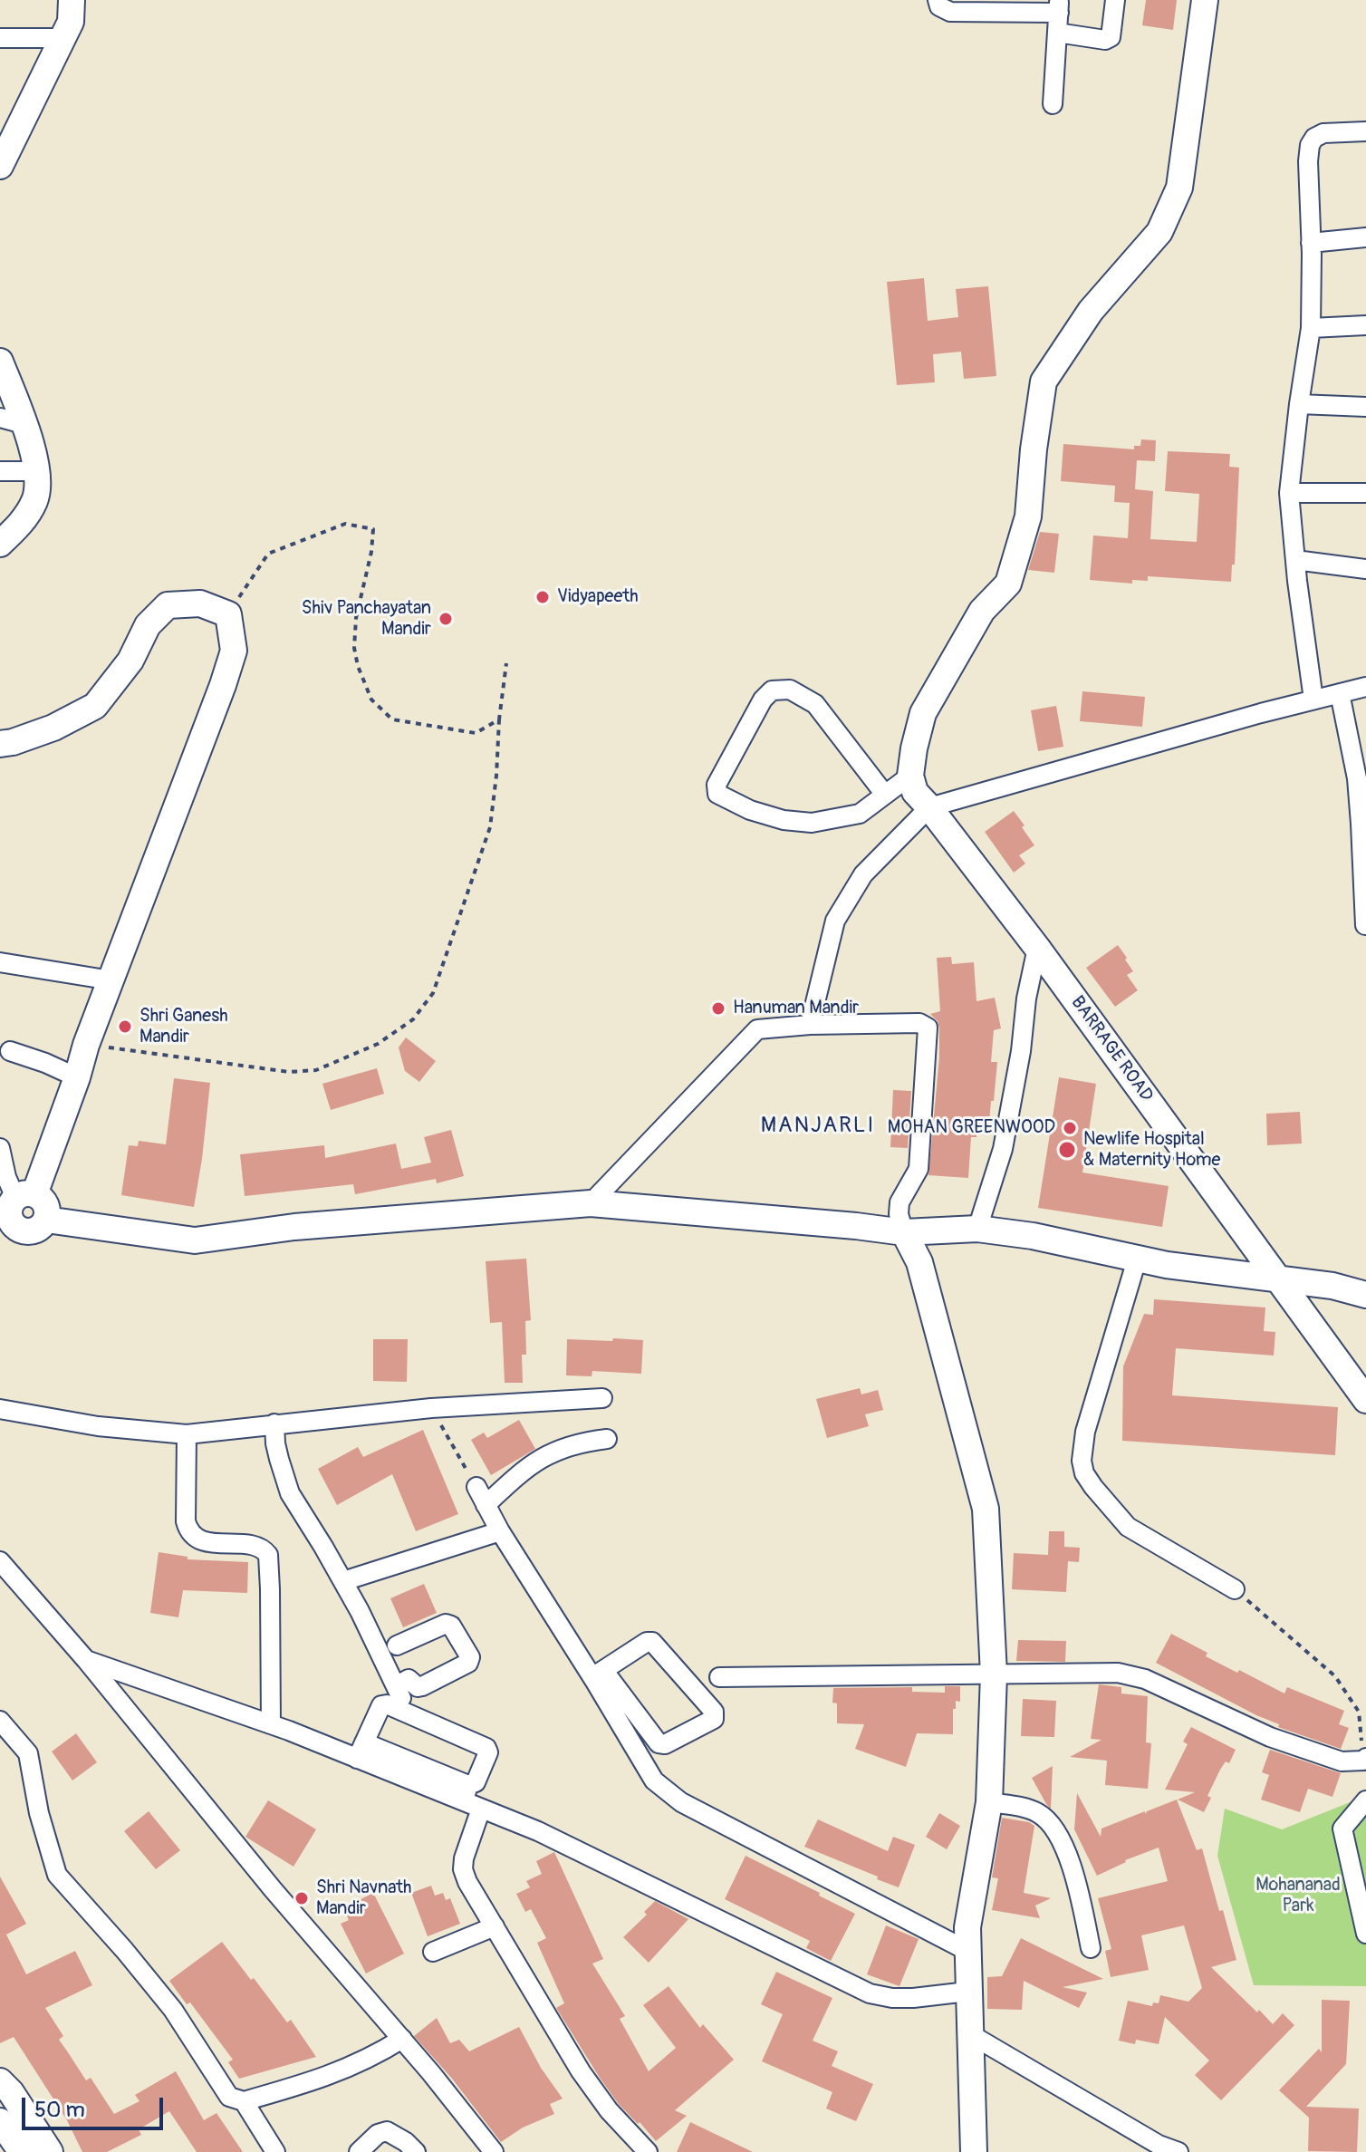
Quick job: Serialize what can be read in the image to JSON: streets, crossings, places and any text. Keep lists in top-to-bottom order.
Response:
{
  "streets": {
    "street": ["BARRAGE ROAD"]
  },
  "districts": ["MANJARLI"],
  "parks": ["Mohananad Park"],
  "places": [
    "Vidyapeeth",
    "Shiv Panchayatan Mandir",
    "Hanuman Mandir",
    "Shri Ganesh Mandir",
    "MOHAN GREENWOOD",
    "Newlife Hospital & Maternity Home",
    "Shri Navnath Mandir"
  ],
  "scale_bar": "50 m"
}
